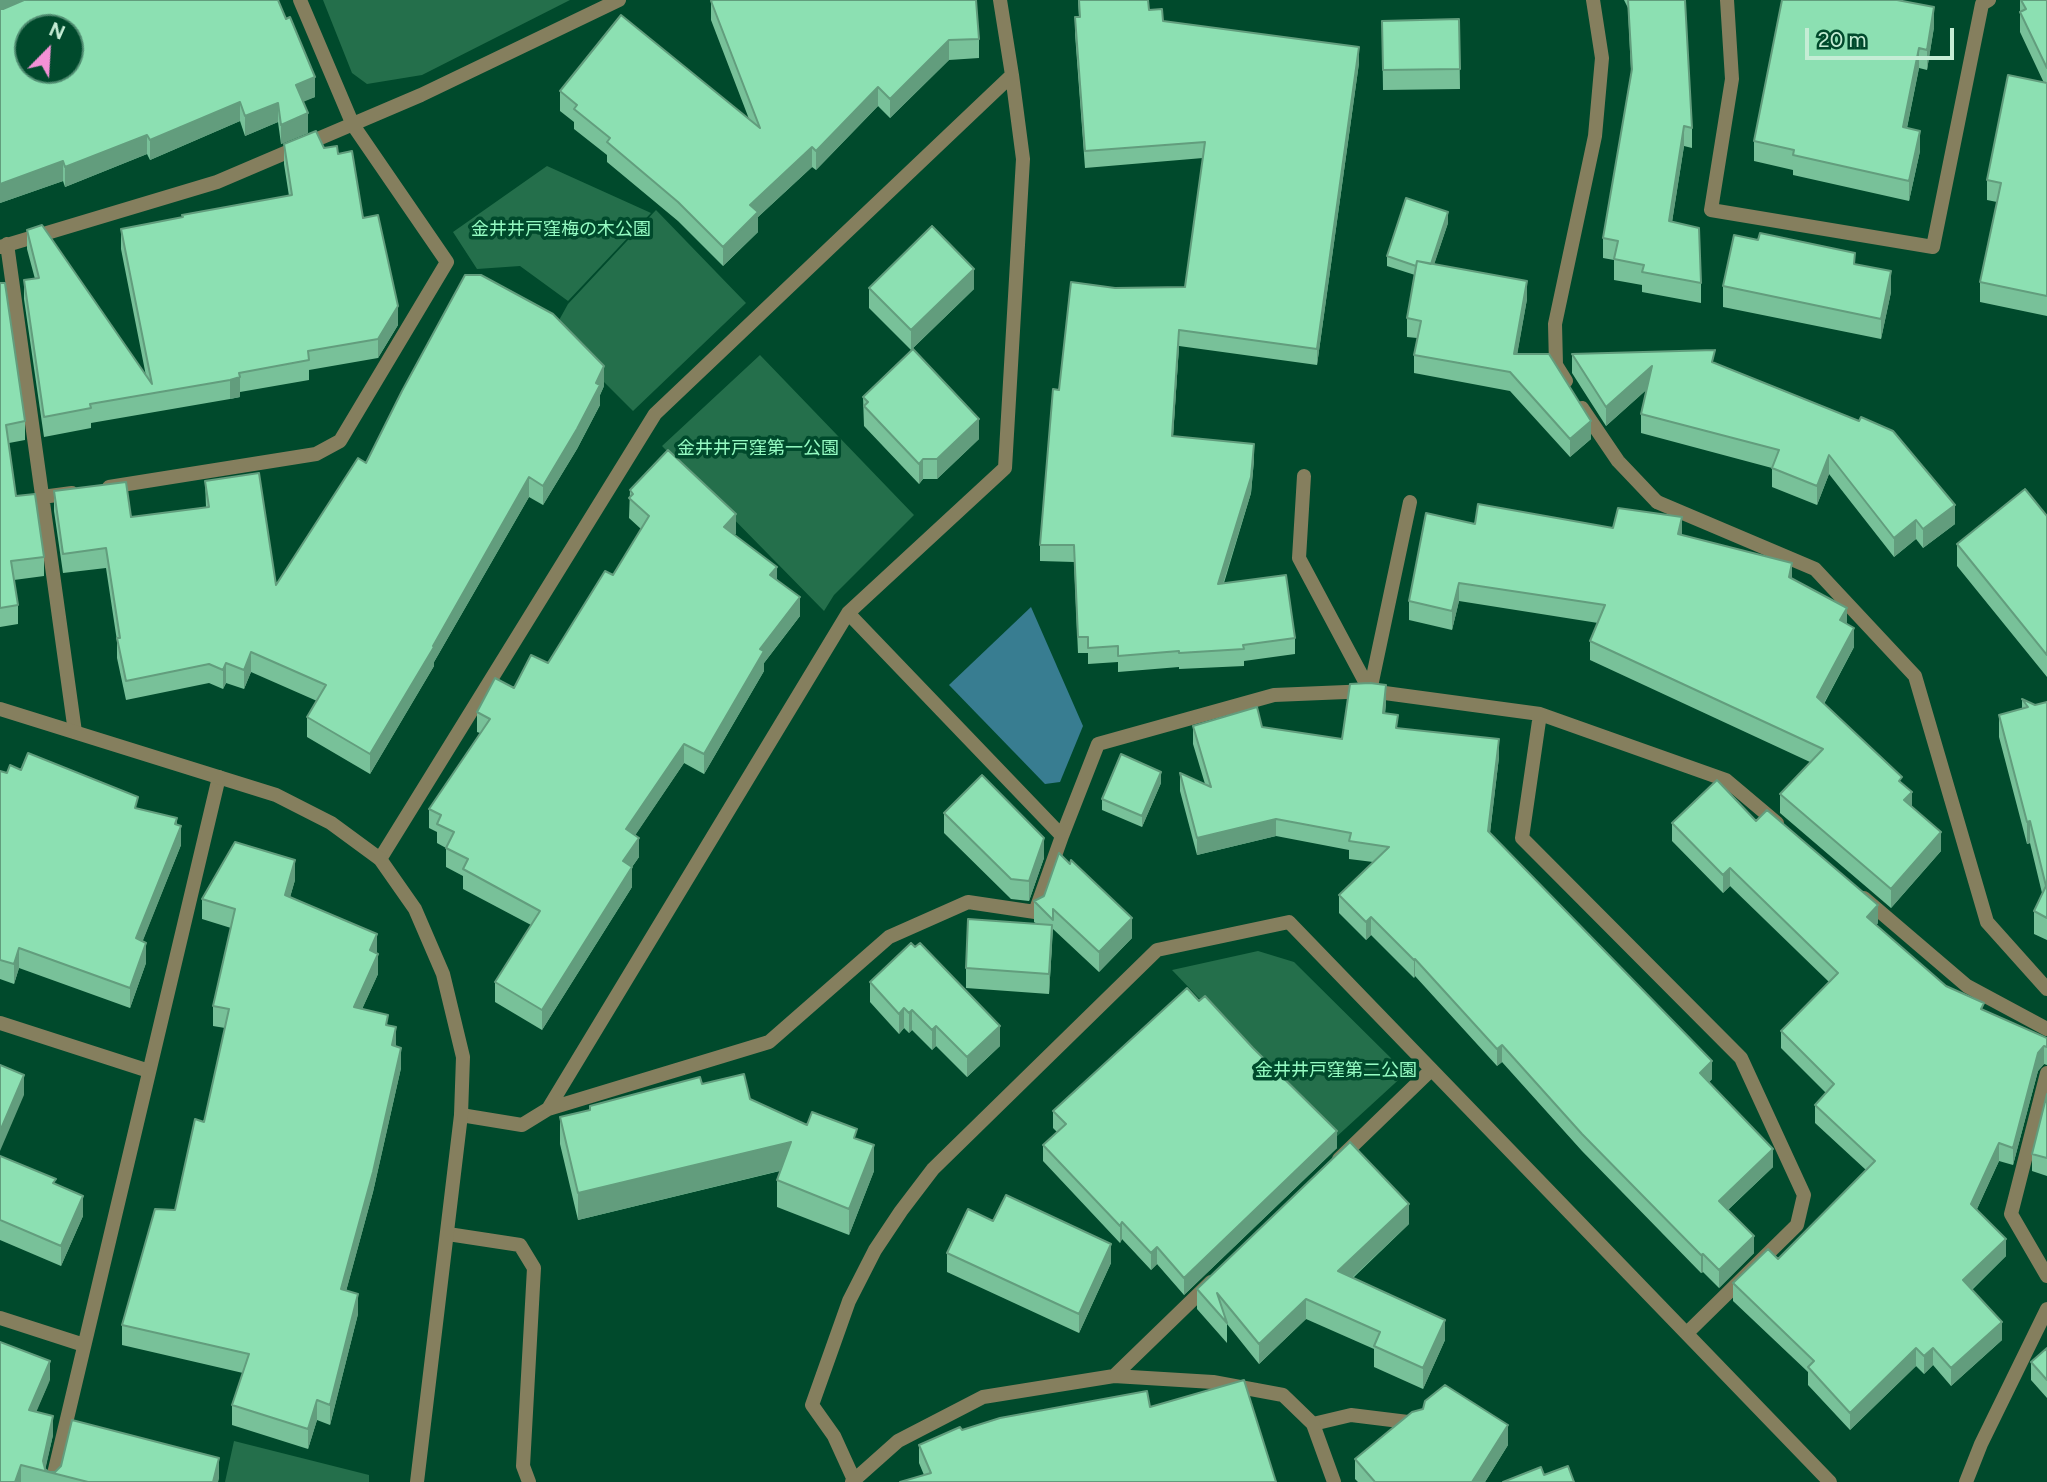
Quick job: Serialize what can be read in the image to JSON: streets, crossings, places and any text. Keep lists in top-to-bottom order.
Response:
{
  "parks": ["金井井戸窪梅の木公園", "金井井戸窪第一公園", "金井井戸窪第二公園"],
  "scale_bar": "20 m",
  "north": "top right"
}
